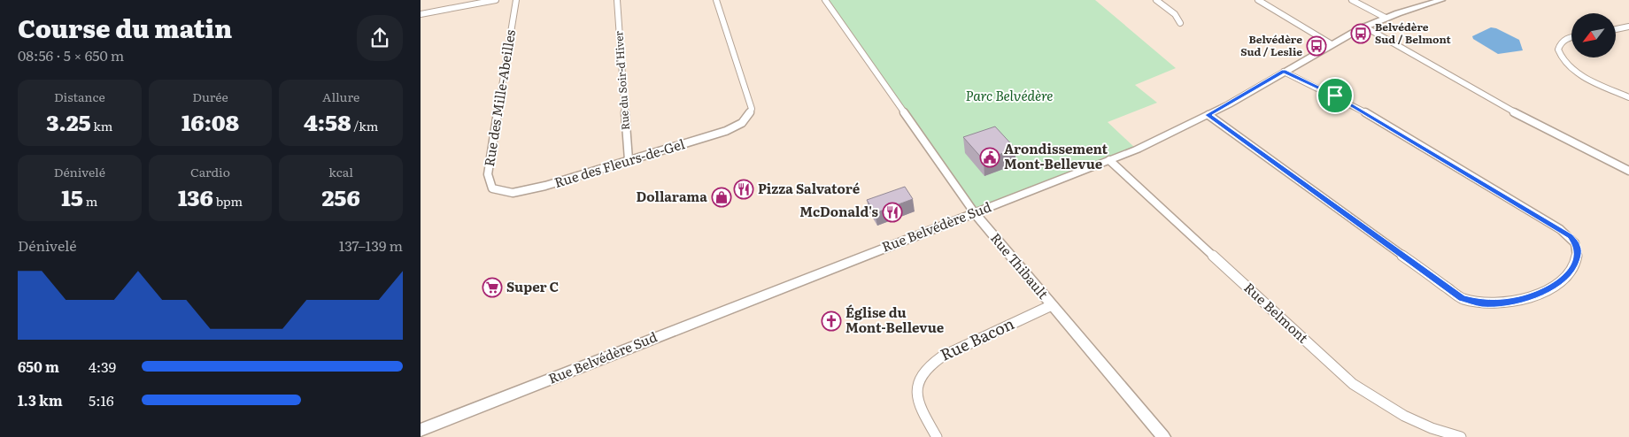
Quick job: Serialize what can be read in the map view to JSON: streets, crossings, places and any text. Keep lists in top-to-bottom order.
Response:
{
  "streets": {
    "street": [
      "Rue du Soir-d'Hiver",
      "Rue des Mille-Abeilles",
      "Rue des Fleurs-de-Gel",
      "Rue Belvédère Sud",
      "Rue Thibault",
      "Rue Belmont",
      "Rue Bacon"
    ]
  },
  "crossings": [
    ["Rue du Soir-d'Hiver", "Rue des Fleurs-de-Gel"],
    ["Rue des Mille-Abeilles", "Rue des Fleurs-de-Gel"],
    ["Rue Belvédère Sud", "Rue Thibault"],
    ["Rue Belvédère Sud", "Rue Belmont"],
    ["Rue Thibault", "Rue Bacon"]
  ],
  "parks": ["Parc Belvédère"],
  "places": {
    "bus stop": ["Belvédère Sud / Belmont", "Belvédère Sud / Leslie"],
    "public building": ["Arondissement Mont-Bellevue"],
    "restaurant": ["Pizza Salvatoré", "McDonald's"],
    "shop": ["Dollarama"],
    "supermarket": ["Super C"],
    "church": ["Église du Mont-Bellevue"]
  },
  "north": "bottom left",
  "page": {
    "heading": ["Course du matin", "08:56 · 5 × 650 m"],
    "stats": [
      ["Distance", "3.25 km"],
      ["Durée", "16:08"],
      ["Allure", "4:58 /km"],
      ["Dénivelé", "15 m"],
      ["Cardio", "136 bpm"],
      ["kcal", "256"]
    ],
    "chart": ["Dénivelé", "137–139 m"],
    "list": [
      {
        "name": "650 m",
        "note": "4:39"
      },
      {
        "name": "1.3 km",
        "note": "5:16"
      }
    ]
  }
}
